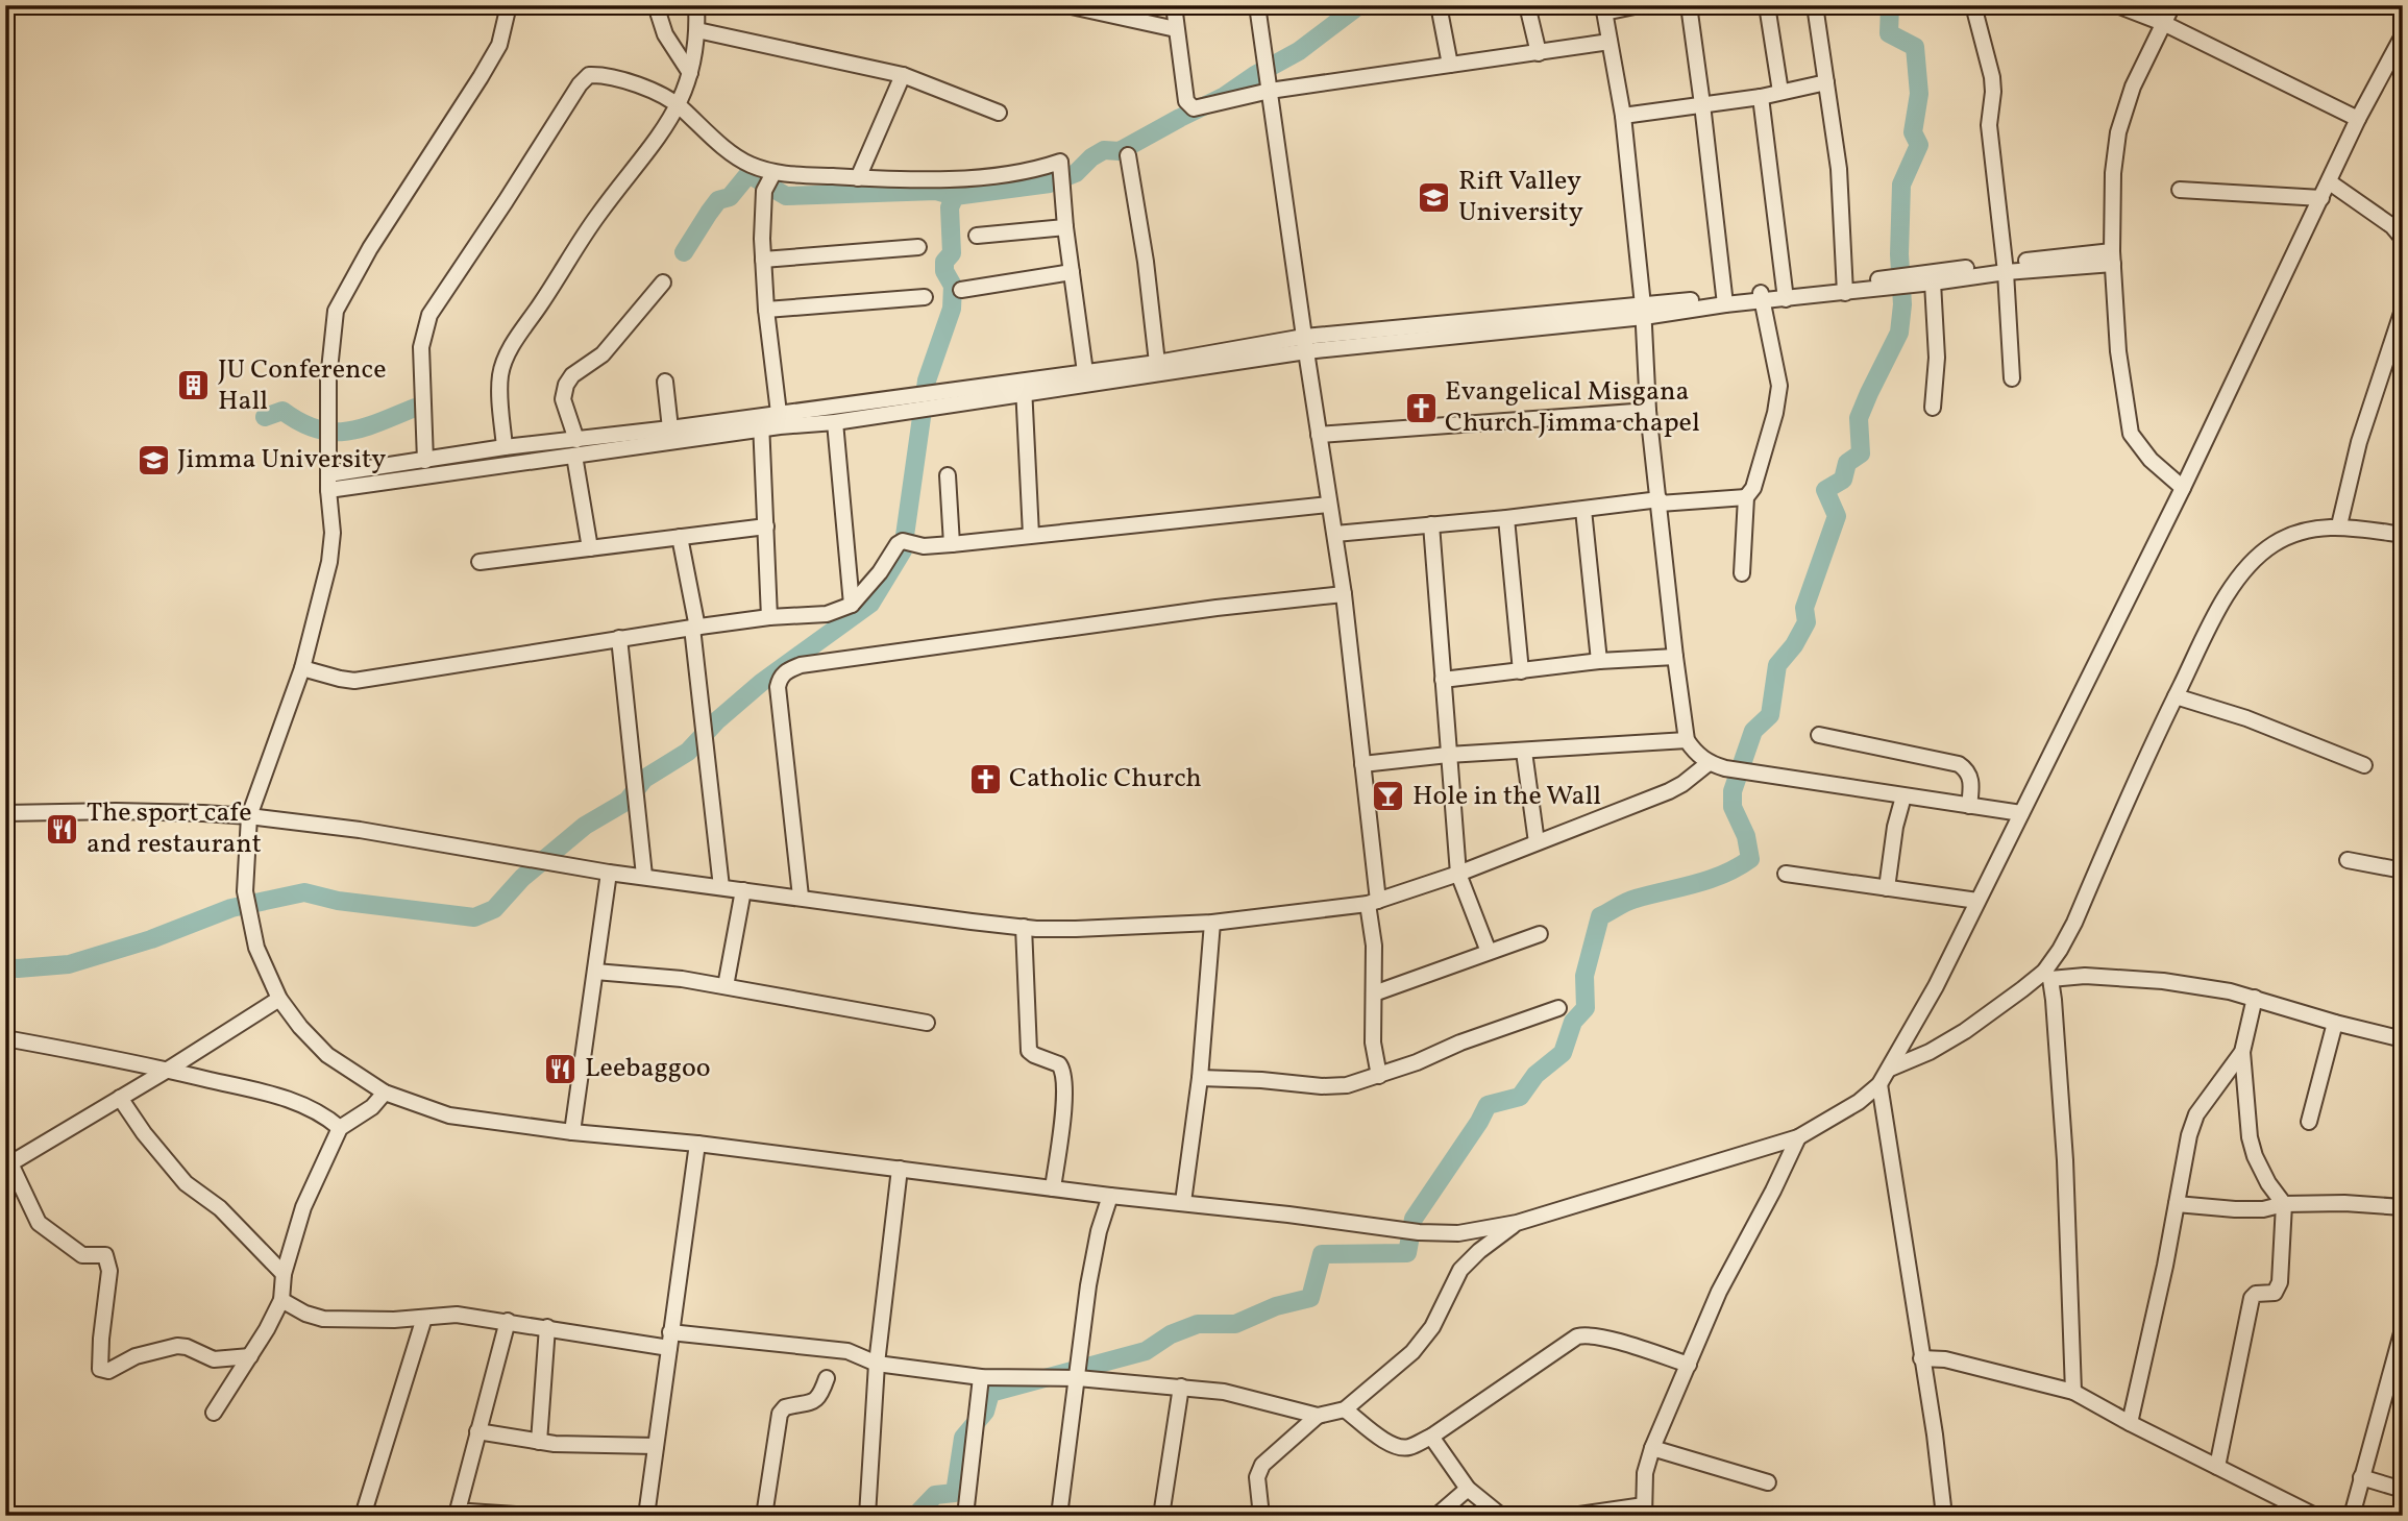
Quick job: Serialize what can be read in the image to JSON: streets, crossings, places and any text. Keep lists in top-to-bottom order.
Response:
{
  "places": {
    "school or university": ["Rift Valley University", "Jimma University"],
    "building": ["JU Conference Hall"],
    "church": ["Evangelical Misgana Church Jimma chapel", "Catholic Church"],
    "bar": ["Hole in the Wall"],
    "restaurant": ["The sport cafe and restaurant", "Leebaggoo"]
  }
}
